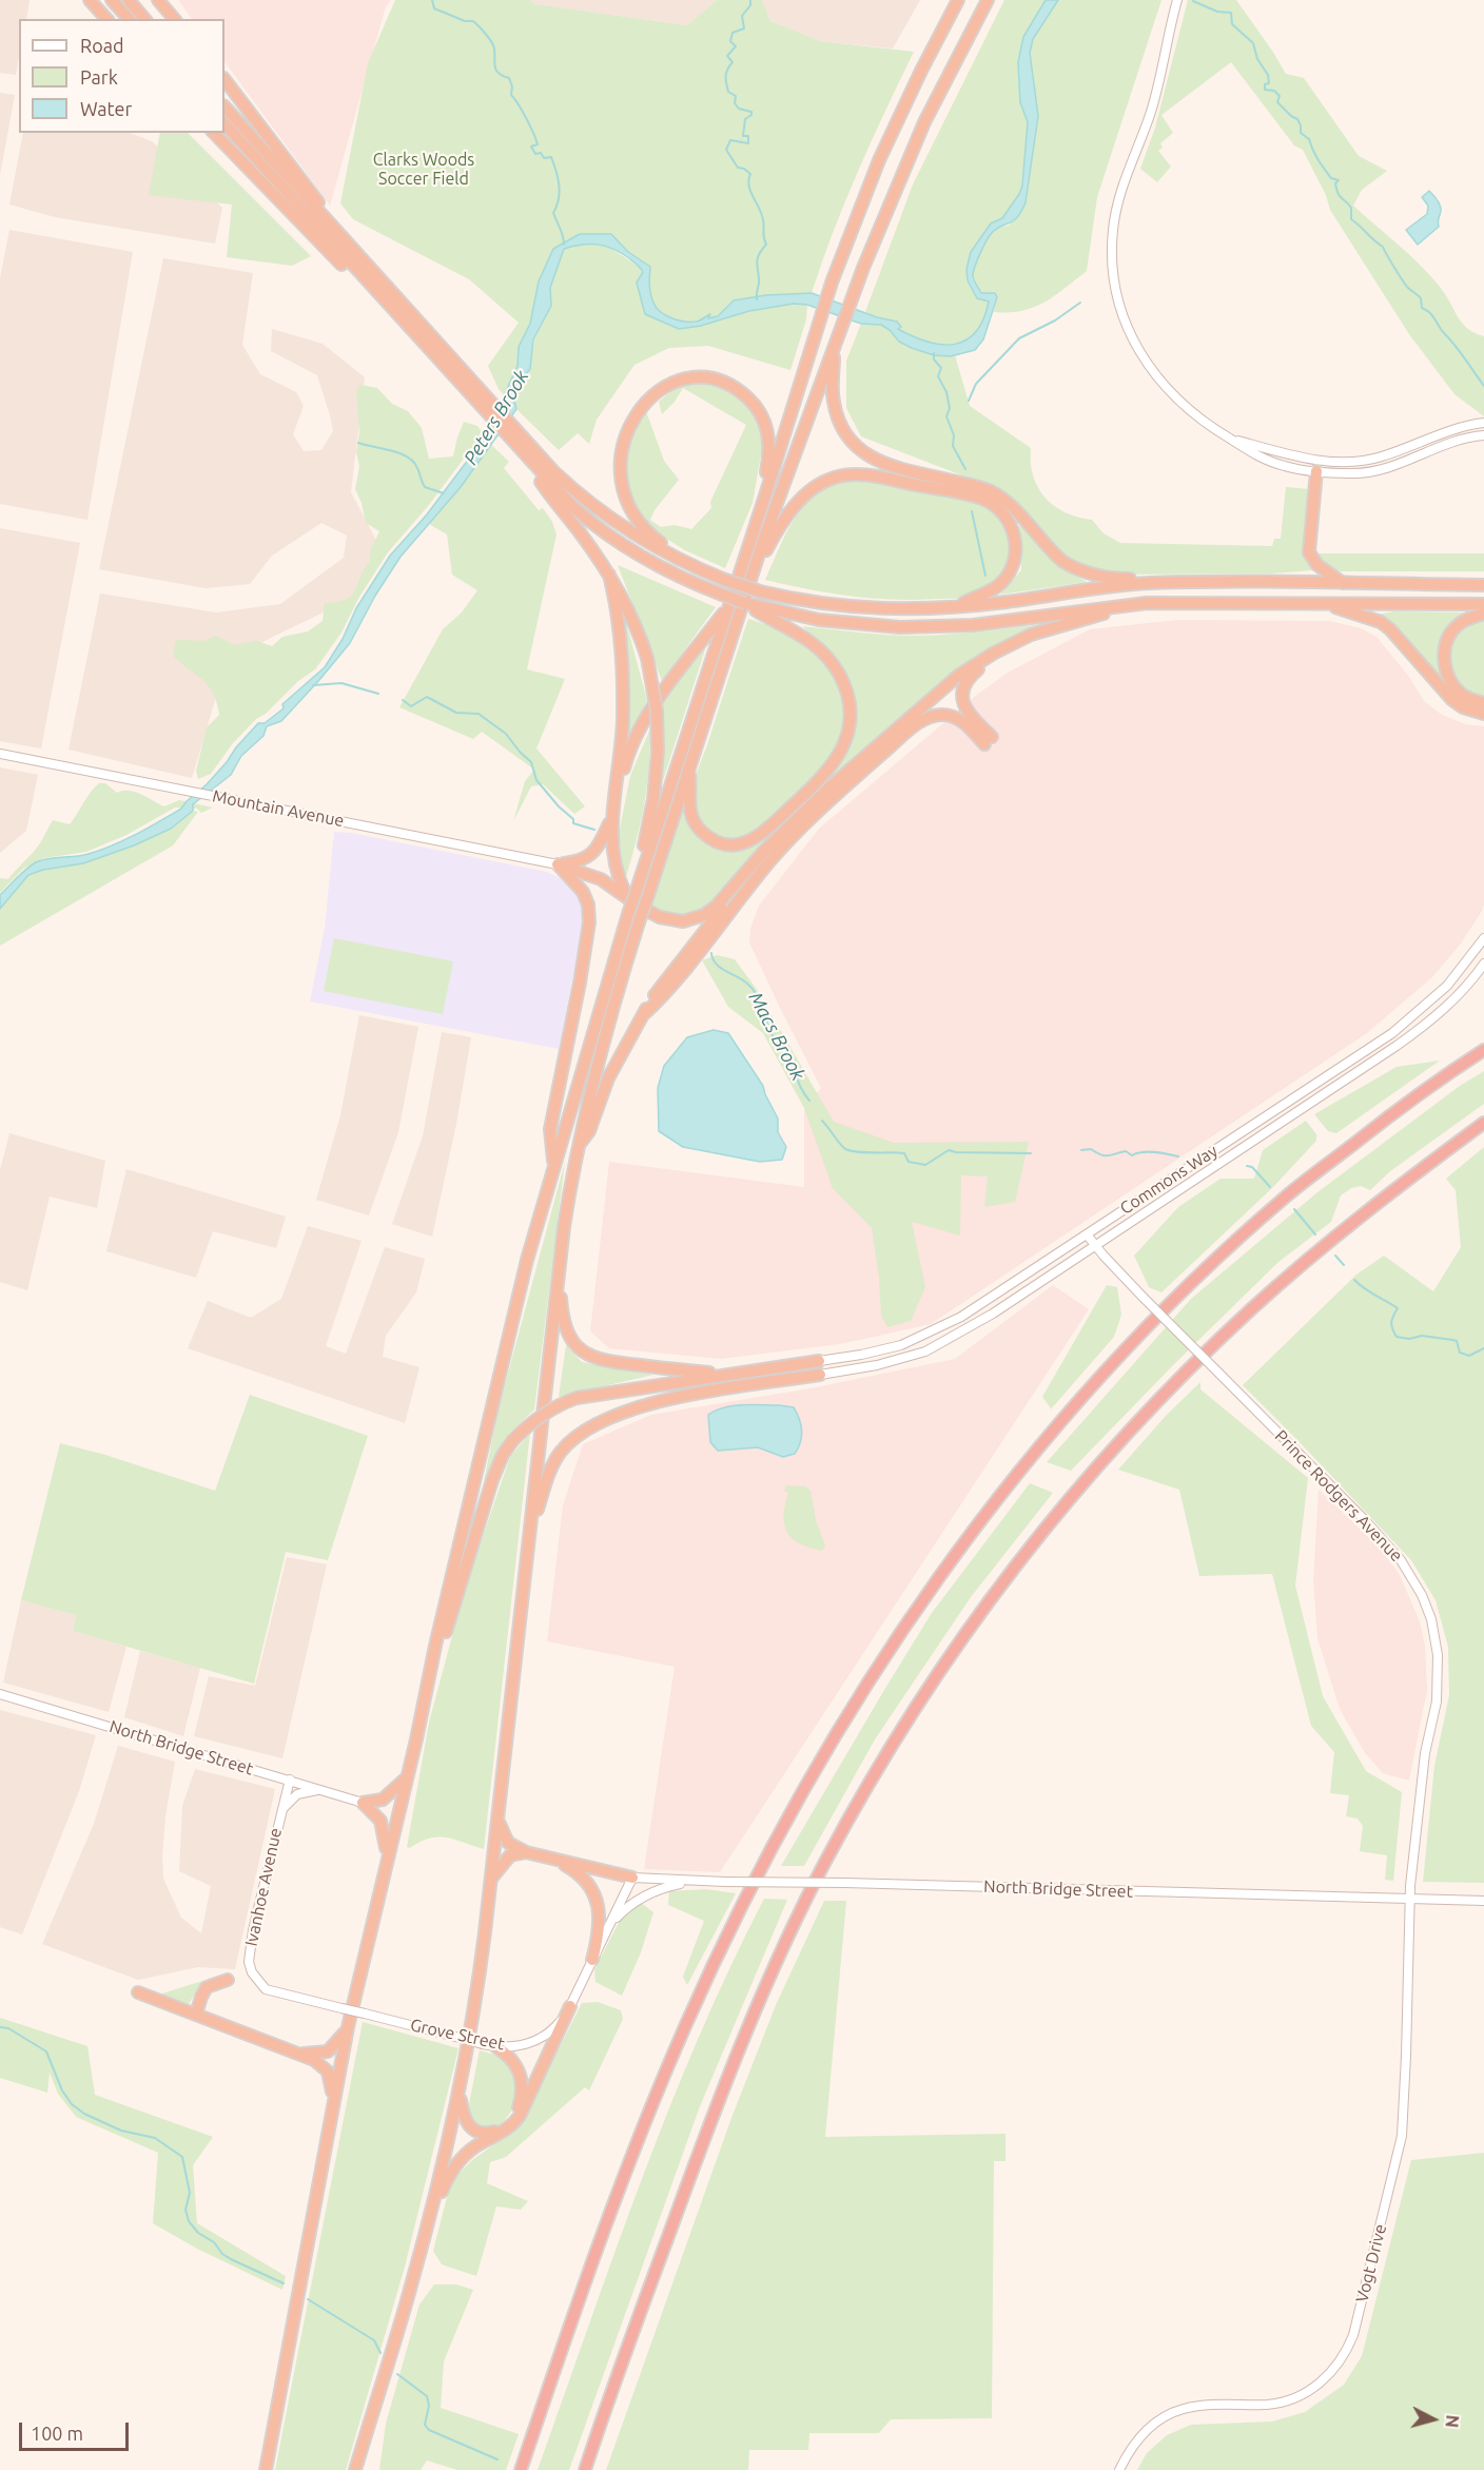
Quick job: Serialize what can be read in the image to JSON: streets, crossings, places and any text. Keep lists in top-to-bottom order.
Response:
{
  "streets": {
    "street": [
      "Mountain Avenue",
      "Commons Way",
      "Prince Rodgers Avenue",
      "North Bridge Street",
      "Ivanhoe Avenue",
      "Grove Street",
      "Vogt Drive"
    ]
  },
  "crossings": [
    ["Commons Way", "Prince Rodgers Avenue"],
    ["Prince Rodgers Avenue", "North Bridge Street"],
    ["Prince Rodgers Avenue", "Vogt Drive"],
    ["North Bridge Street", "Ivanhoe Avenue"],
    ["North Bridge Street", "Grove Street"],
    ["North Bridge Street", "Vogt Drive"],
    ["Ivanhoe Avenue", "Grove Street"]
  ],
  "water": ["Peters Brook", "Macs Brook"],
  "parks": ["Clarks Woods Soccer Field"],
  "legend": ["Road", "Park", "Water"],
  "scale_bar": "100 m",
  "north": "right"
}
